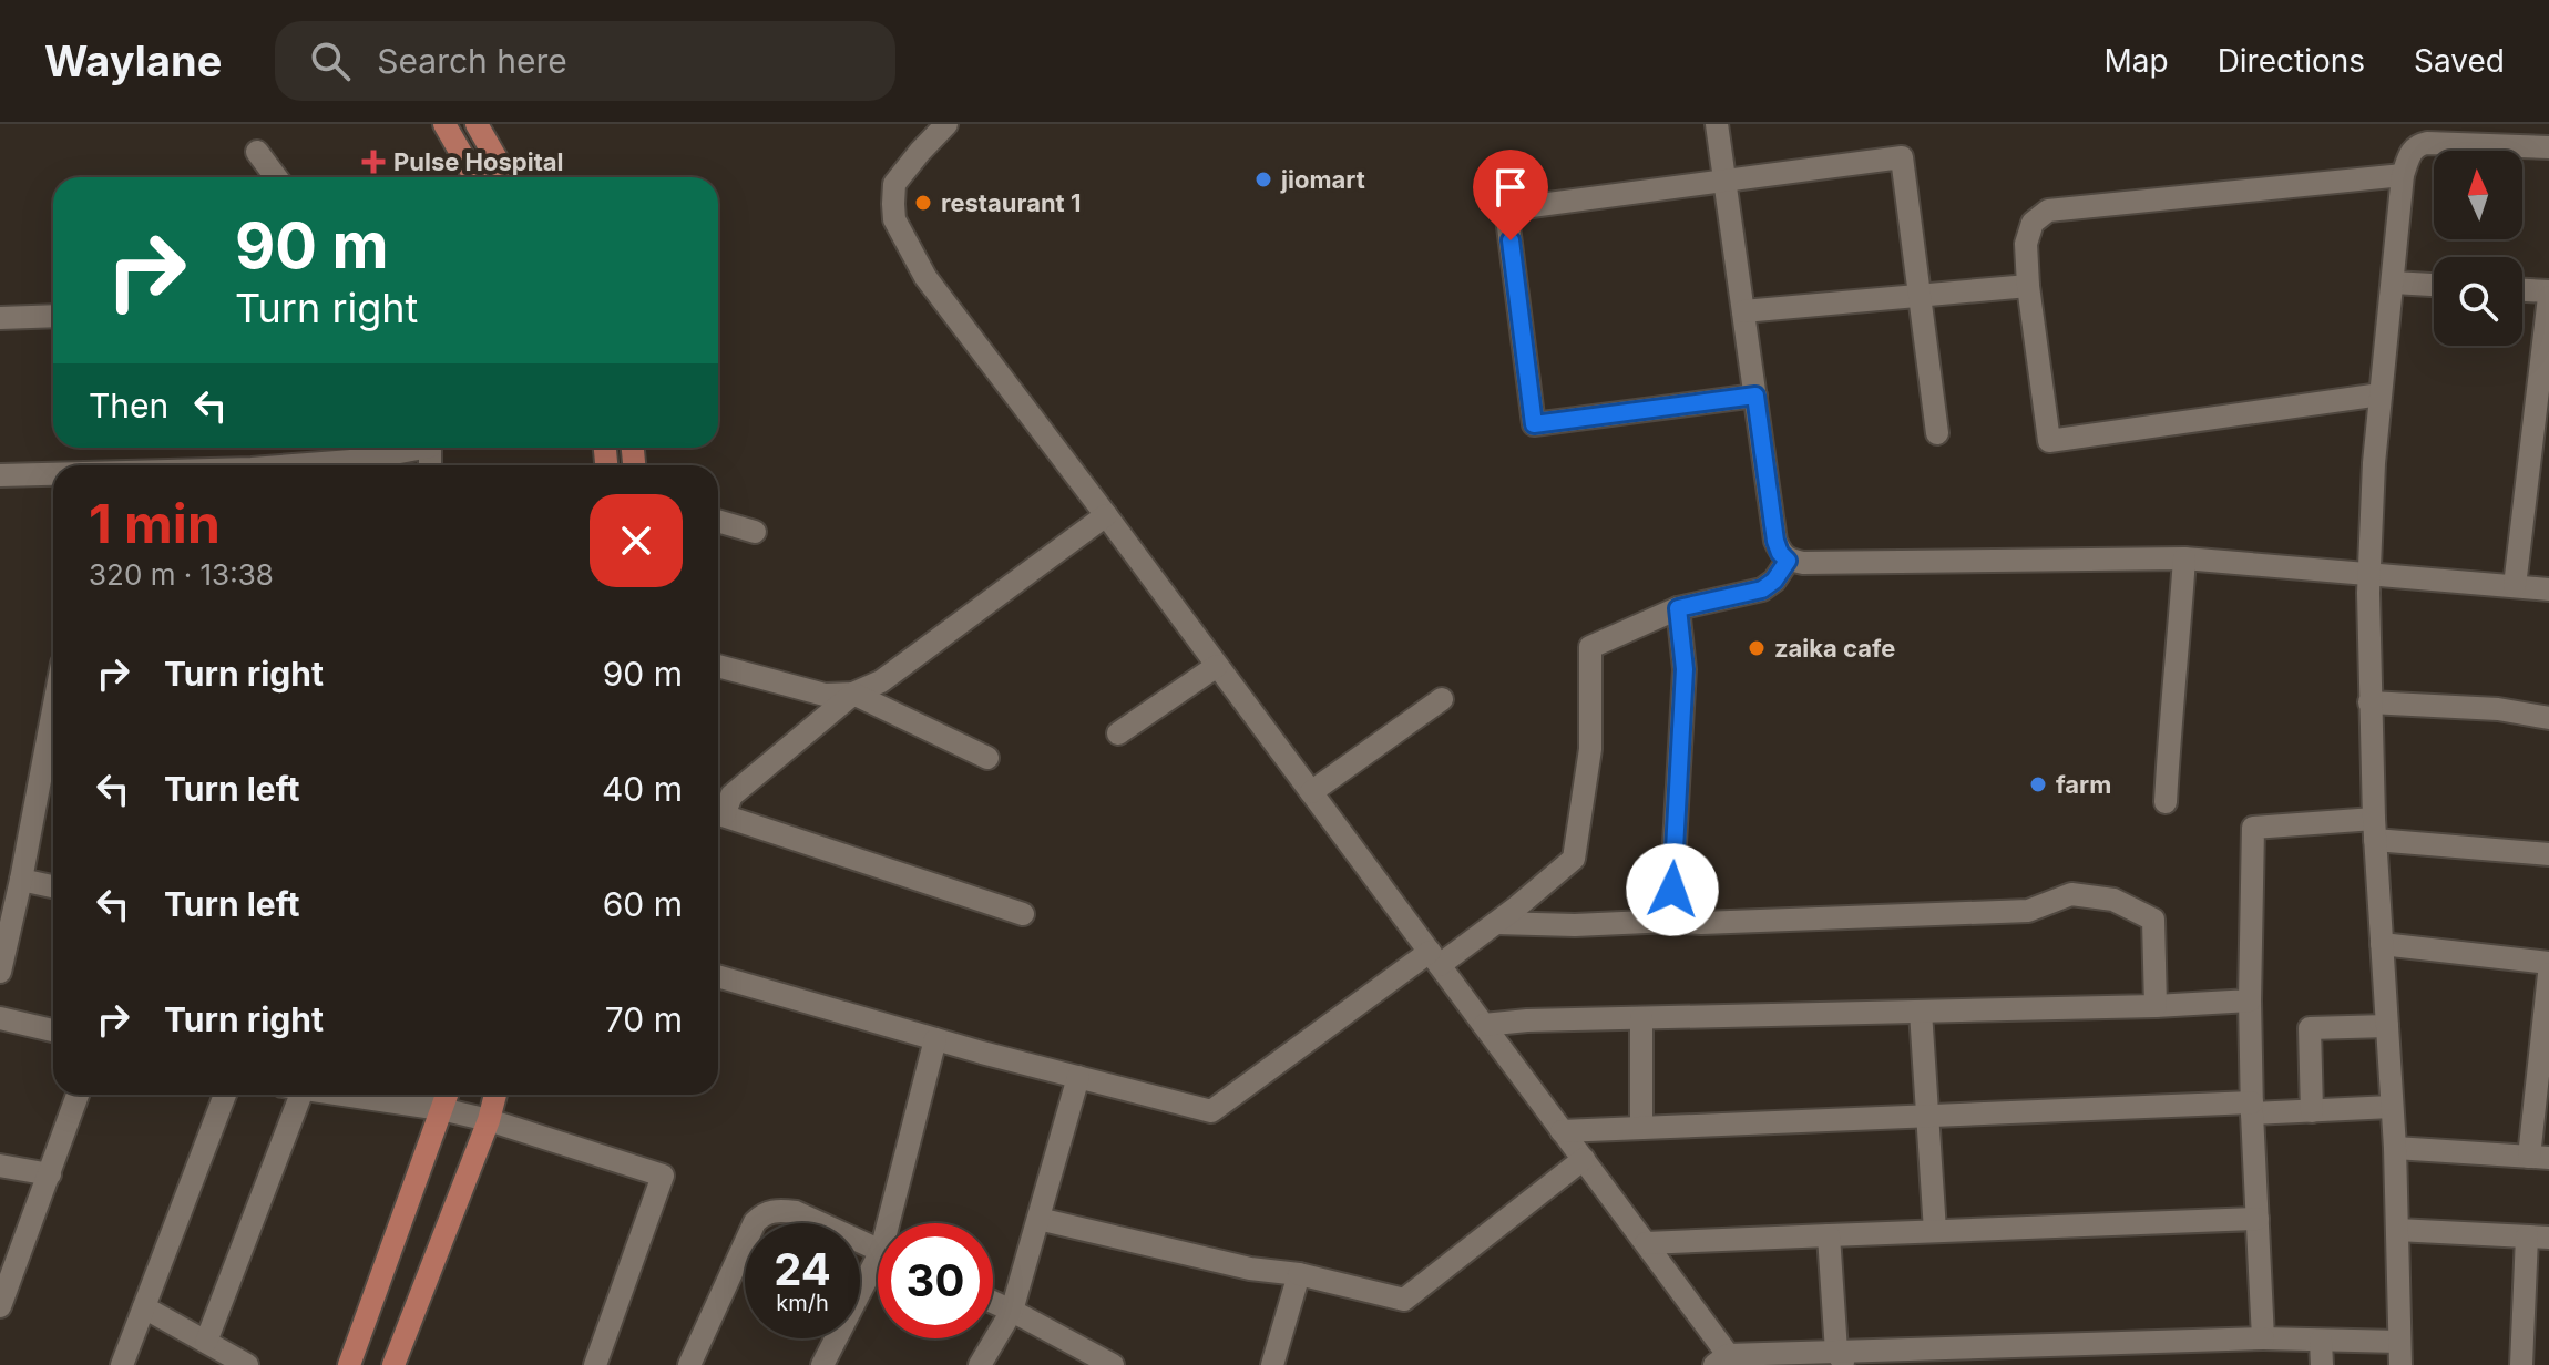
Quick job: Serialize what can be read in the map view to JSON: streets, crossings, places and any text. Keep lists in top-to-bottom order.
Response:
{
  "places": {
    "health": ["Pulse Hospital"],
    "other": [
      "jiomart",
      "restaurant 1",
      "zaika cafe",
      "farm"
    ]
  },
  "north": "top",
  "page": {
    "header": "Waylane",
    "search": "Search here",
    "nav": ["Map", "Directions", "Saved"],
    "turn": ["90 m", "Turn right"],
    "then": "Then",
    "heading": ["1 min", "320 m · 13:38"],
    "list": [
      {
        "name": "Turn right",
        "value": "90 m"
      },
      {
        "name": "Turn left",
        "value": "40 m"
      },
      {
        "name": "Turn left",
        "value": "60 m"
      },
      {
        "name": "Turn right",
        "value": "70 m"
      }
    ],
    "speed": "24 km/h",
    "limit": "30"
  }
}
